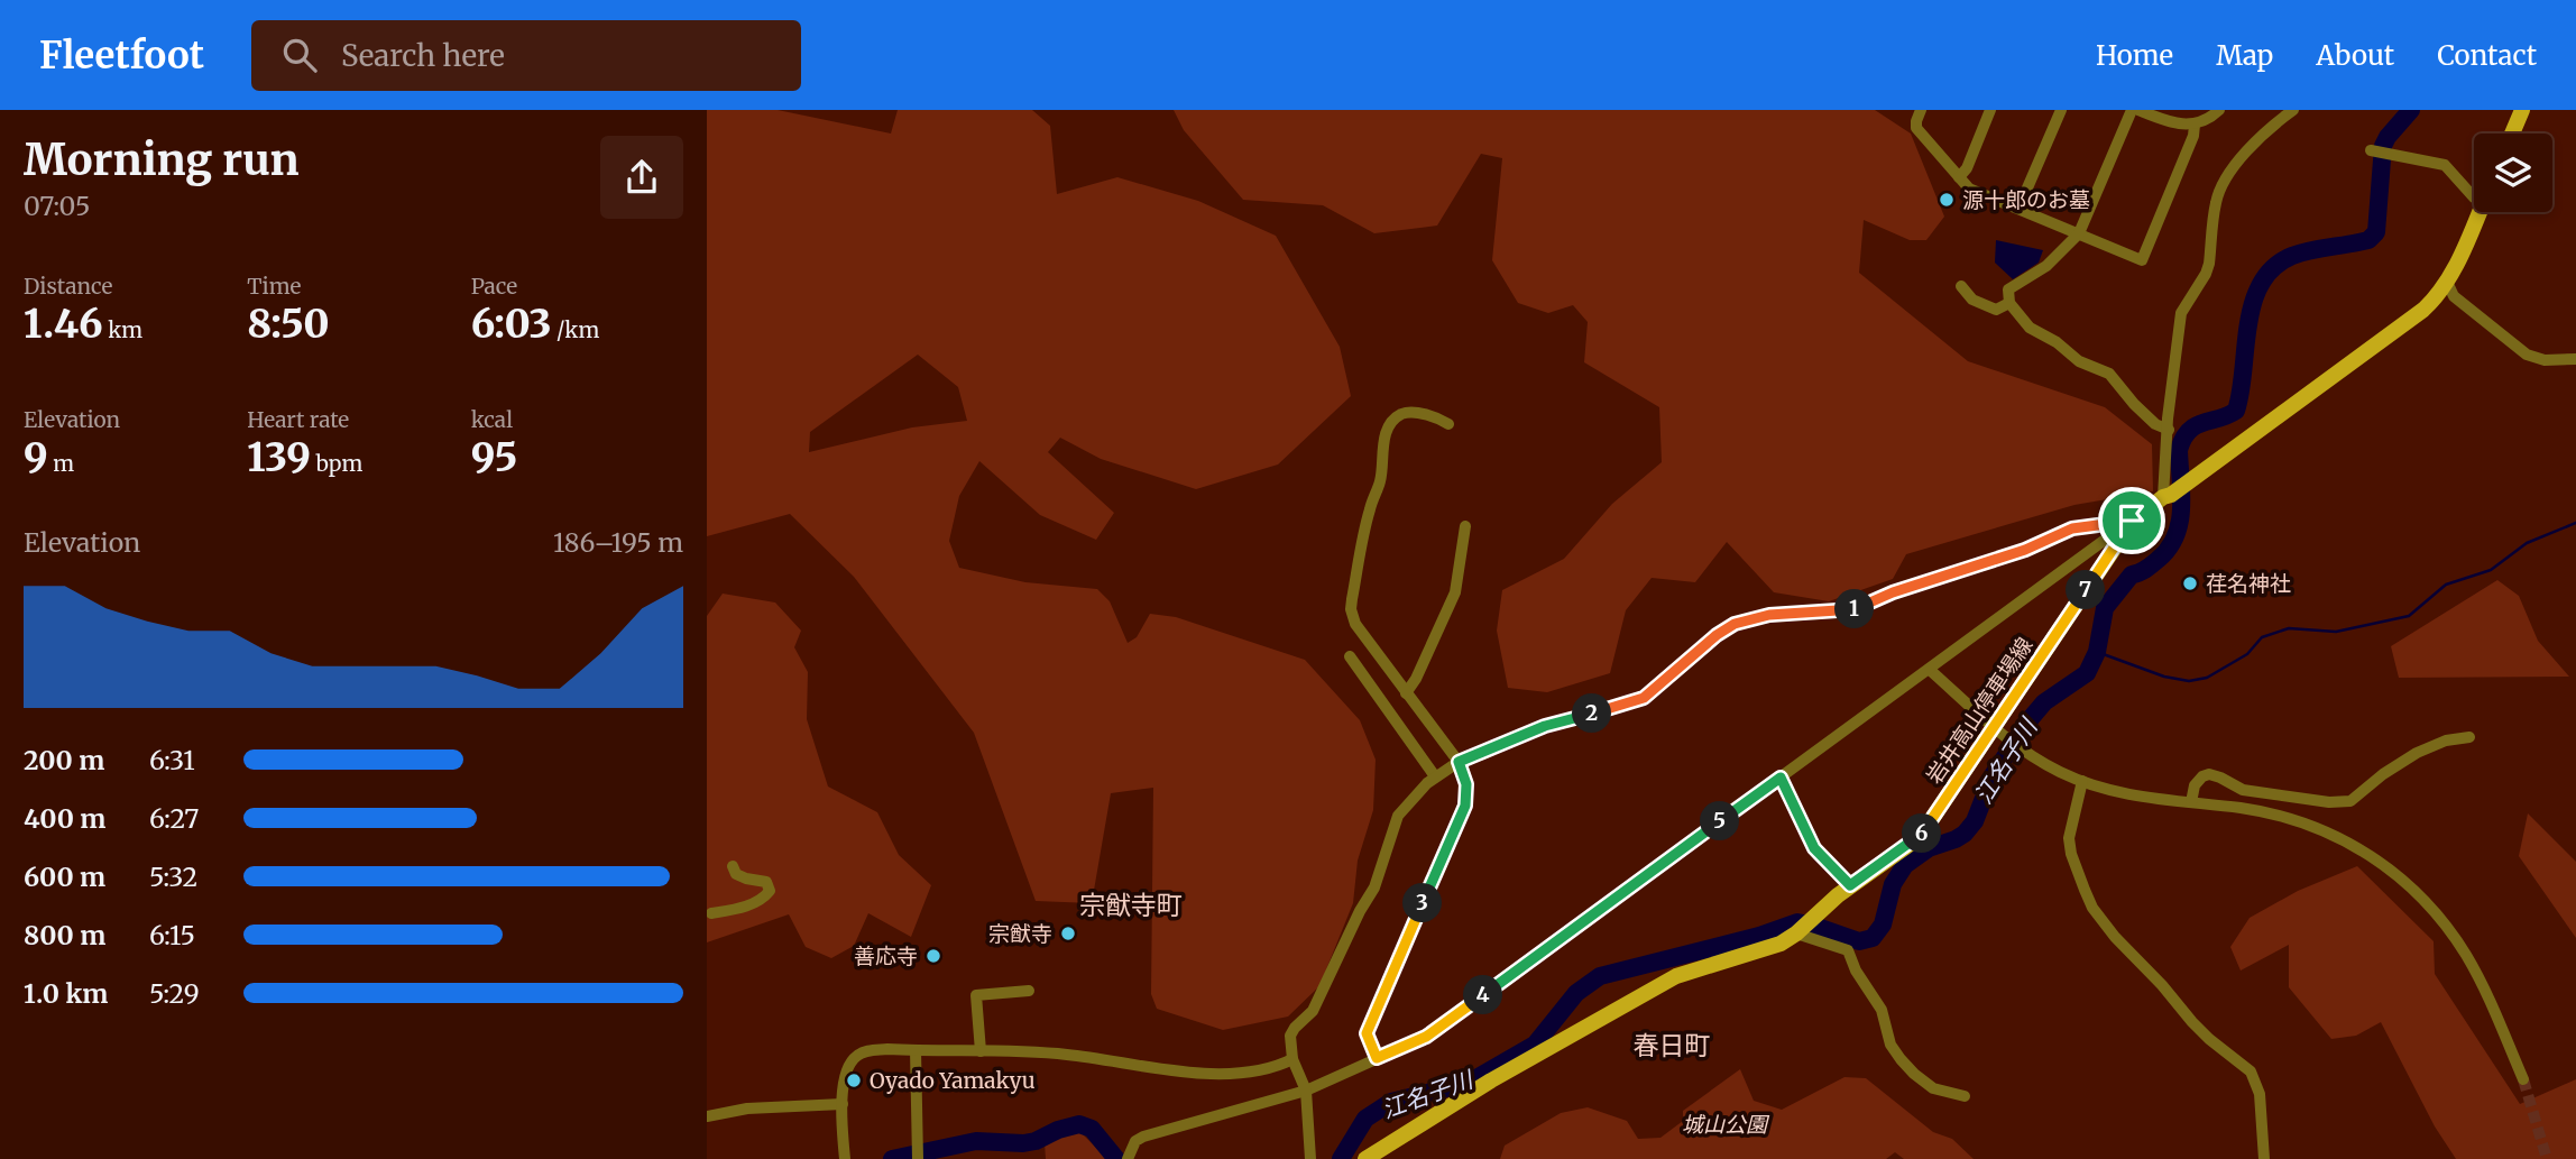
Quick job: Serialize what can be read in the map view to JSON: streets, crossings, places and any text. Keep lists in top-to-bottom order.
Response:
{
  "streets": {
    "main road": ["岩井高山停車場線"]
  },
  "districts": ["宗猷寺町", "春日町"],
  "water": ["江名子川"],
  "parks": ["城山公園"],
  "places": [
    "源十郎のお墓",
    "荏名神社",
    "宗猷寺",
    "善応寺",
    "Oyado Yamakyu"
  ],
  "page": {
    "header": "Fleetfoot",
    "search": "Search here",
    "nav": [
      "Home",
      "Map",
      "About",
      "Contact"
    ],
    "heading": ["Morning run", "07:05"],
    "stats": [
      ["Distance", "1.46 km"],
      ["Time", "8:50"],
      ["Pace", "6:03 /km"],
      ["Elevation", "9 m"],
      ["Heart rate", "139 bpm"],
      ["kcal", "95"]
    ],
    "chart": ["Elevation", "186–195 m"],
    "pins": [
      "7",
      "1",
      "2",
      "5",
      "6",
      "3",
      "4"
    ],
    "list": [
      {
        "name": "200 m",
        "note": "6:31"
      },
      {
        "name": "400 m",
        "note": "6:27"
      },
      {
        "name": "600 m",
        "note": "5:32"
      },
      {
        "name": "800 m",
        "note": "6:15"
      },
      {
        "name": "1.0 km",
        "note": "5:29"
      }
    ]
  }
}
